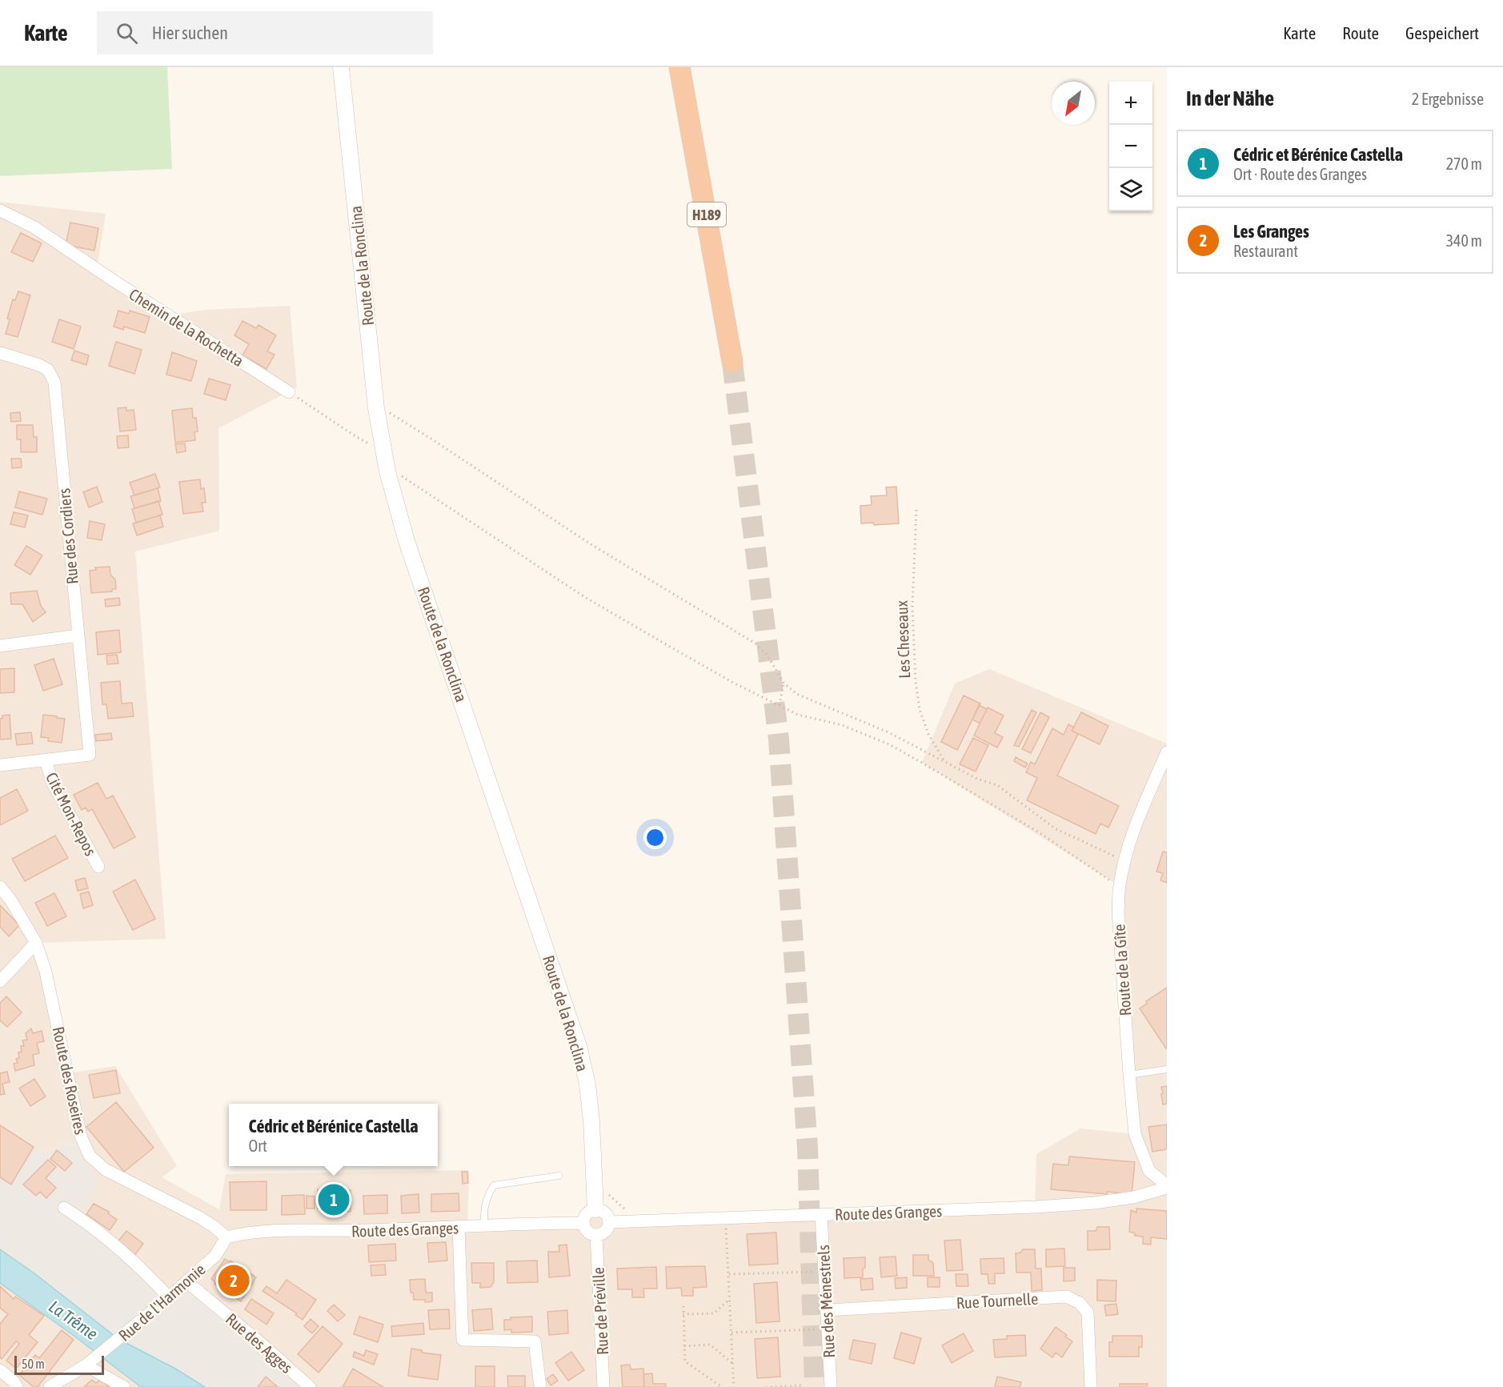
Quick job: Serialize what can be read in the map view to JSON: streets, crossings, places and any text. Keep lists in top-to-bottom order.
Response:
{
  "streets": {
    "highway": ["H189"],
    "street": [
      "Route de la Ronclina",
      "Chemin de la Rochetta",
      "Rue des Cordiers",
      "Cité Mon-Repos",
      "Route de la Gîte",
      "Route des Roseires",
      "Route des Granges",
      "Rue Tournelle",
      "Rue des Ménestrels",
      "Rue de l'Harmonie",
      "Rue de Préville",
      "Rue des Agges"
    ],
    "path": ["Les Cheseaux"]
  },
  "crossings": [
    ["Route de la Ronclina", "Route des Granges"],
    ["Route de la Ronclina", "Rue de Préville"],
    ["Rue des Cordiers", "Cité Mon-Repos"],
    ["Route de la Gîte", "Route des Granges"],
    ["Route des Roseires", "Route des Granges"],
    ["Route des Roseires", "Rue de l'Harmonie"],
    ["Route des Granges", "Rue des Ménestrels"],
    ["Route des Granges", "Rue de l'Harmonie"],
    ["Route des Granges", "Rue de Préville"],
    ["Rue Tournelle", "Rue des Ménestrels"],
    ["Rue de l'Harmonie", "Rue des Agges"]
  ],
  "water": ["La Trême"],
  "scale_bar": "50 m",
  "north": "bottom left",
  "page": {
    "header": "Karte",
    "search": "Hier suchen",
    "nav": ["Karte", "Route", "Gespeichert"],
    "heading": ["In der Nähe", "2 Ergebnisse"],
    "map_buttons": ["+", "−"],
    "list": [
      {
        "mark": "1",
        "name": "Cédric et Bérénice Castella",
        "note": "Ort · Route des Granges",
        "value": "270 m"
      },
      {
        "mark": "2",
        "name": "Les Granges",
        "note": "Restaurant",
        "value": "340 m"
      }
    ],
    "popup": ["Cédric et Bérénice Castella", "Ort"],
    "pins": ["1", "2"],
    "scale": "50 m"
  }
}
